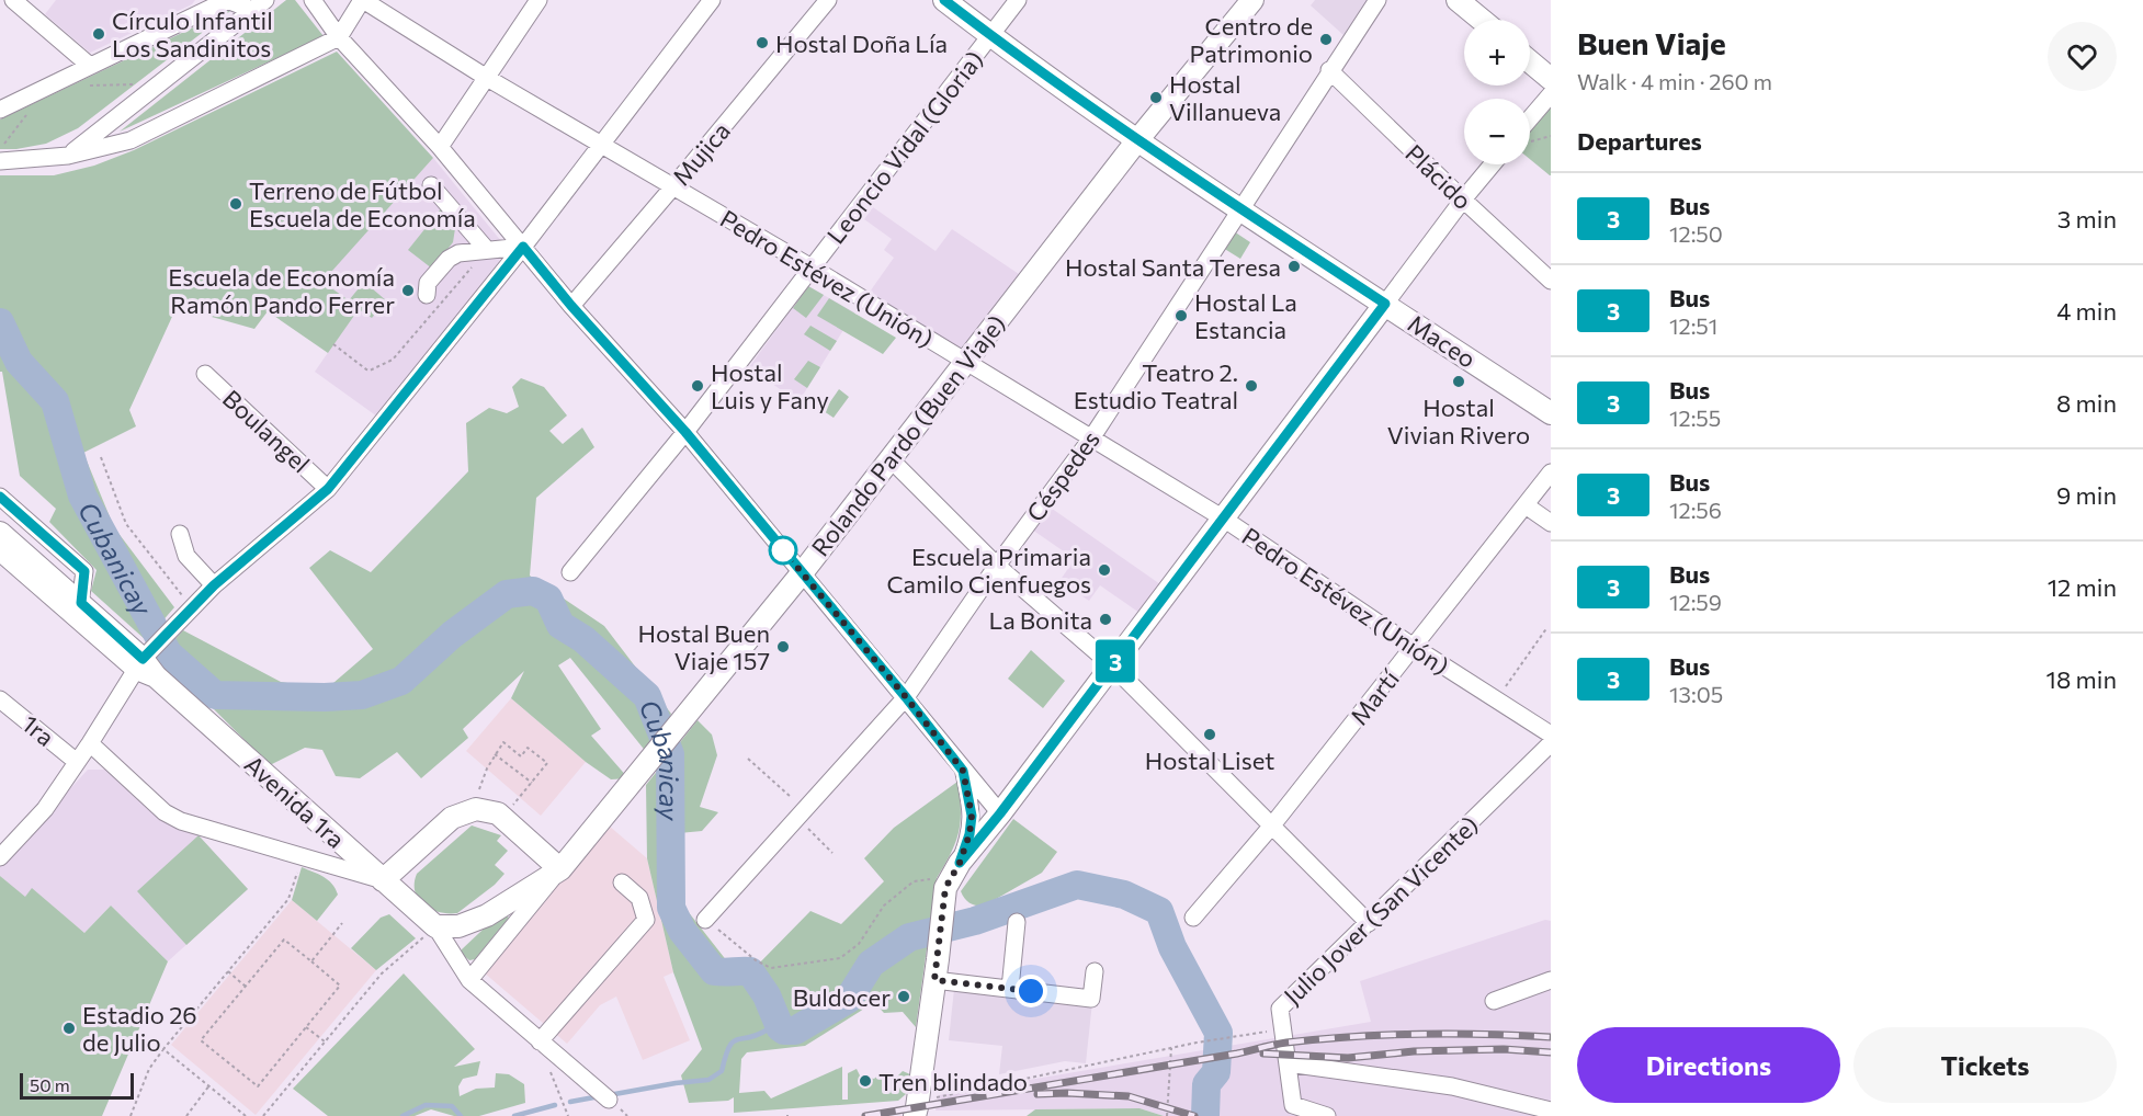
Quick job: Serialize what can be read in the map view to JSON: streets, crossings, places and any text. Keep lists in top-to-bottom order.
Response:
{
  "streets": {
    "main road": ["Maceo", "Rolando Pardo (Buen Viaje)", "Avenida 1ra"],
    "street": [
      "Leoncio Vidal (Gloria)",
      "Mujica",
      "Plácido",
      "Pedro Estévez (Unión)",
      "Boulangel",
      "Céspedes",
      "Martí",
      "1ra",
      "Julio Jover (San Vicente)"
    ]
  },
  "crossings": [
    ["Leoncio Vidal (Gloria)", "Pedro Estévez (Unión)"],
    ["Leoncio Vidal (Gloria)", "Maceo"],
    ["Mujica", "Pedro Estévez (Unión)"],
    ["Plácido", "Céspedes"],
    ["Pedro Estévez (Unión)", "Rolando Pardo (Buen Viaje)"],
    ["Pedro Estévez (Unión)", "Céspedes"],
    ["Pedro Estévez (Unión)", "Martí"],
    ["Maceo", "Rolando Pardo (Buen Viaje)"],
    ["Maceo", "Céspedes"],
    ["Rolando Pardo (Buen Viaje)", "Avenida 1ra"]
  ],
  "water": ["Cubanicay"],
  "places": [
    "Círculo Infantil Los Sandinitos",
    "Centro de Patrimonio",
    "Hostal Doña Lía",
    "Hostal Villanueva",
    "Terreno de Fútbol Escuela de Economía",
    "Hostal Santa Teresa",
    "Escuela de Economía Ramón Pando Ferrer",
    "Hostal La Estancia",
    "Hostal Vivian Rivero",
    "Hostal Luis y Fany",
    "Teatro 2. Estudio Teatral",
    "Escuela Primaria Camilo Cienfuegos",
    "La Bonita",
    "Hostal Buen Viaje 157",
    "Hostal Liset",
    "Buldocer",
    "Estadio 26 de Julio",
    "Tren blindado"
  ],
  "lines": ["bus line 3"],
  "scale_bar": "50 m",
  "page": {
    "on_map": "3",
    "heading": [
      ["Buen Viaje", "Walk · 4 min · 260 m"],
      "Departures"
    ],
    "map_buttons": ["+", "−"],
    "list": [
      {
        "mark": "3",
        "name": "Bus",
        "note": "12:50",
        "value": "3 min"
      },
      {
        "mark": "3",
        "name": "Bus",
        "note": "12:51",
        "value": "4 min"
      },
      {
        "mark": "3",
        "name": "Bus",
        "note": "12:55",
        "value": "8 min"
      },
      {
        "mark": "3",
        "name": "Bus",
        "note": "12:56",
        "value": "9 min"
      },
      {
        "mark": "3",
        "name": "Bus",
        "note": "12:59",
        "value": "12 min"
      },
      {
        "mark": "3",
        "name": "Bus",
        "note": "13:05",
        "value": "18 min"
      }
    ],
    "buttons": ["Directions", "Tickets"],
    "scale": "50 m"
  }
}
